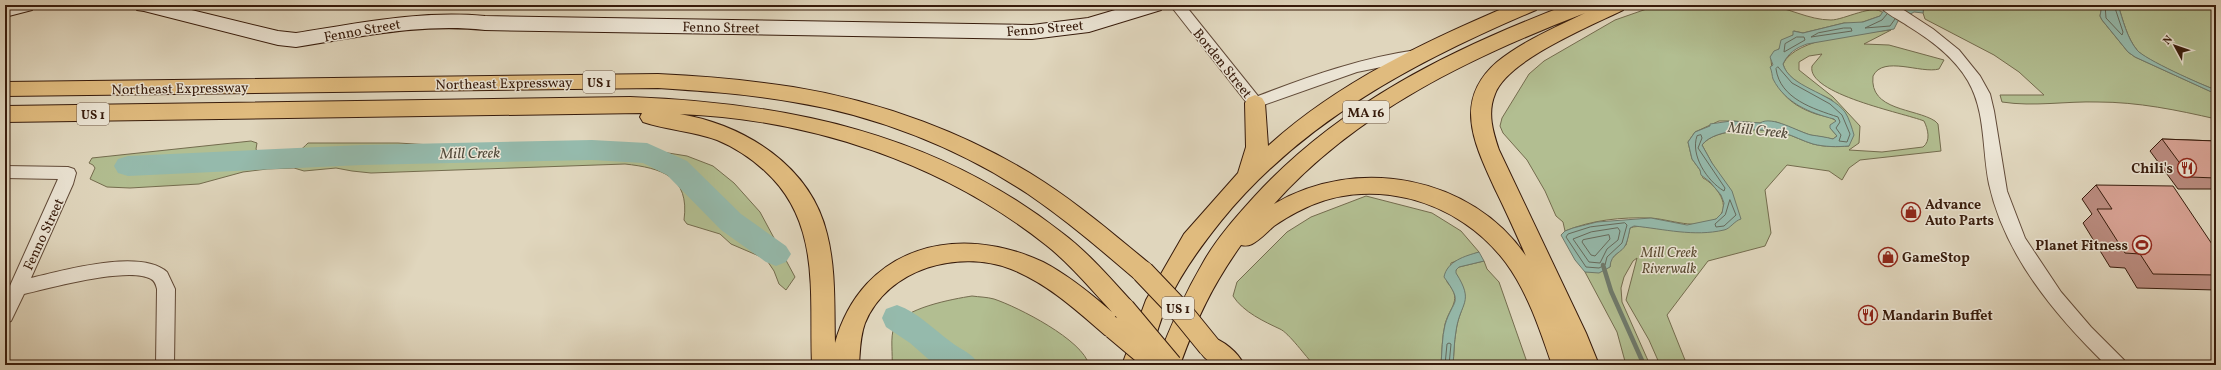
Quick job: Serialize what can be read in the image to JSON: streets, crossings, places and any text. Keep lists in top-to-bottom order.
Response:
{
  "streets": {
    "highway": ["US 1", "Northeast Expressway", "MA 16"],
    "street": ["Fenno Street", "Borden Street"]
  },
  "water": ["Mill Creek"],
  "parks": ["Mill Creek Riverwalk"],
  "places": {
    "restaurant": ["Chili's", "Mandarin Buffet"],
    "shop": ["Advance Auto Parts", "GameStop"],
    "sports": ["Planet Fitness"]
  },
  "north": "top left"
}
